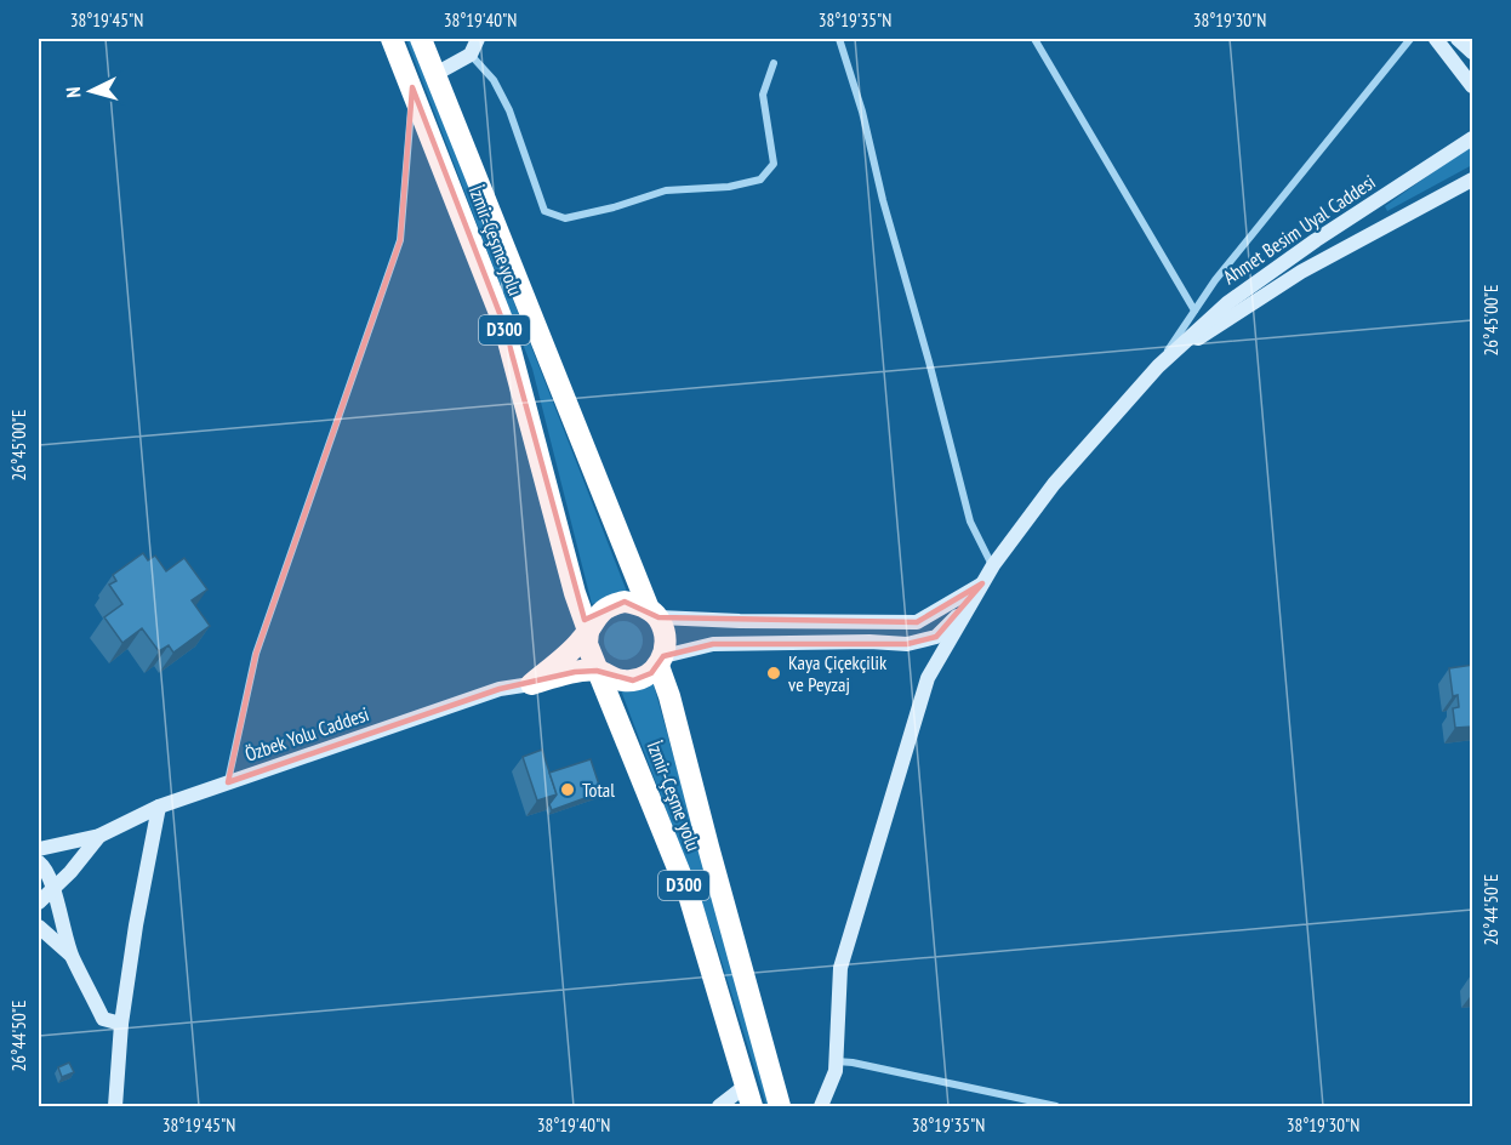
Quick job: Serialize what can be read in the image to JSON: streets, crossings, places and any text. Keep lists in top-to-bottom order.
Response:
{
  "streets": {
    "highway": ["İzmir-Çeşme yolu", "D300"],
    "main road": ["Ahmet Besim Uyal Caddesi", "Özbek Yolu Caddesi"]
  },
  "crossings": [
    ["İzmir-Çeşme yolu", "D300"]
  ],
  "places": ["Kaya Çiçekçilik ve Peyzaj", "Total"],
  "north": "left",
  "coordinates": [
    "38°19'45\"N",
    "38°19'40\"N",
    "38°19'35\"N",
    "38°19'30\"N",
    "26°45'00\"E",
    "26°44'50\"E"
  ]
}
